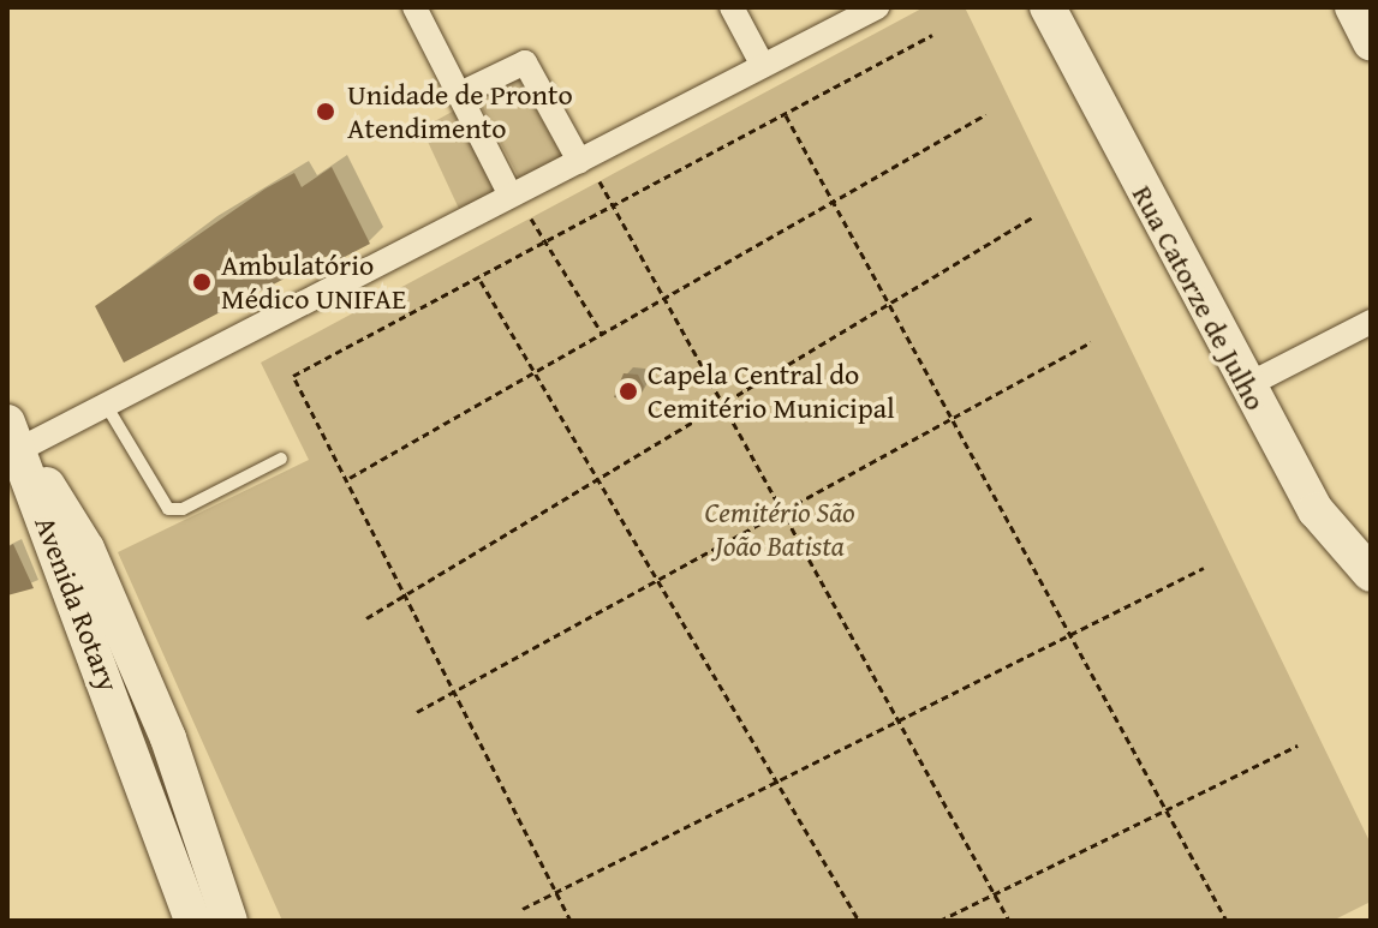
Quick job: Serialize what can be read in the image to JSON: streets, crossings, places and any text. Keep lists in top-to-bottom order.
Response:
{
  "streets": {
    "main road": ["Rua Catorze de Julho", "Avenida Rotary"]
  },
  "parks": ["Cemitério São João Batista"],
  "places": ["Unidade de Pronto Atendimento", "Ambulatório Médico UNIFAE", "Capela Central do Cemitério Municipal"]
}
